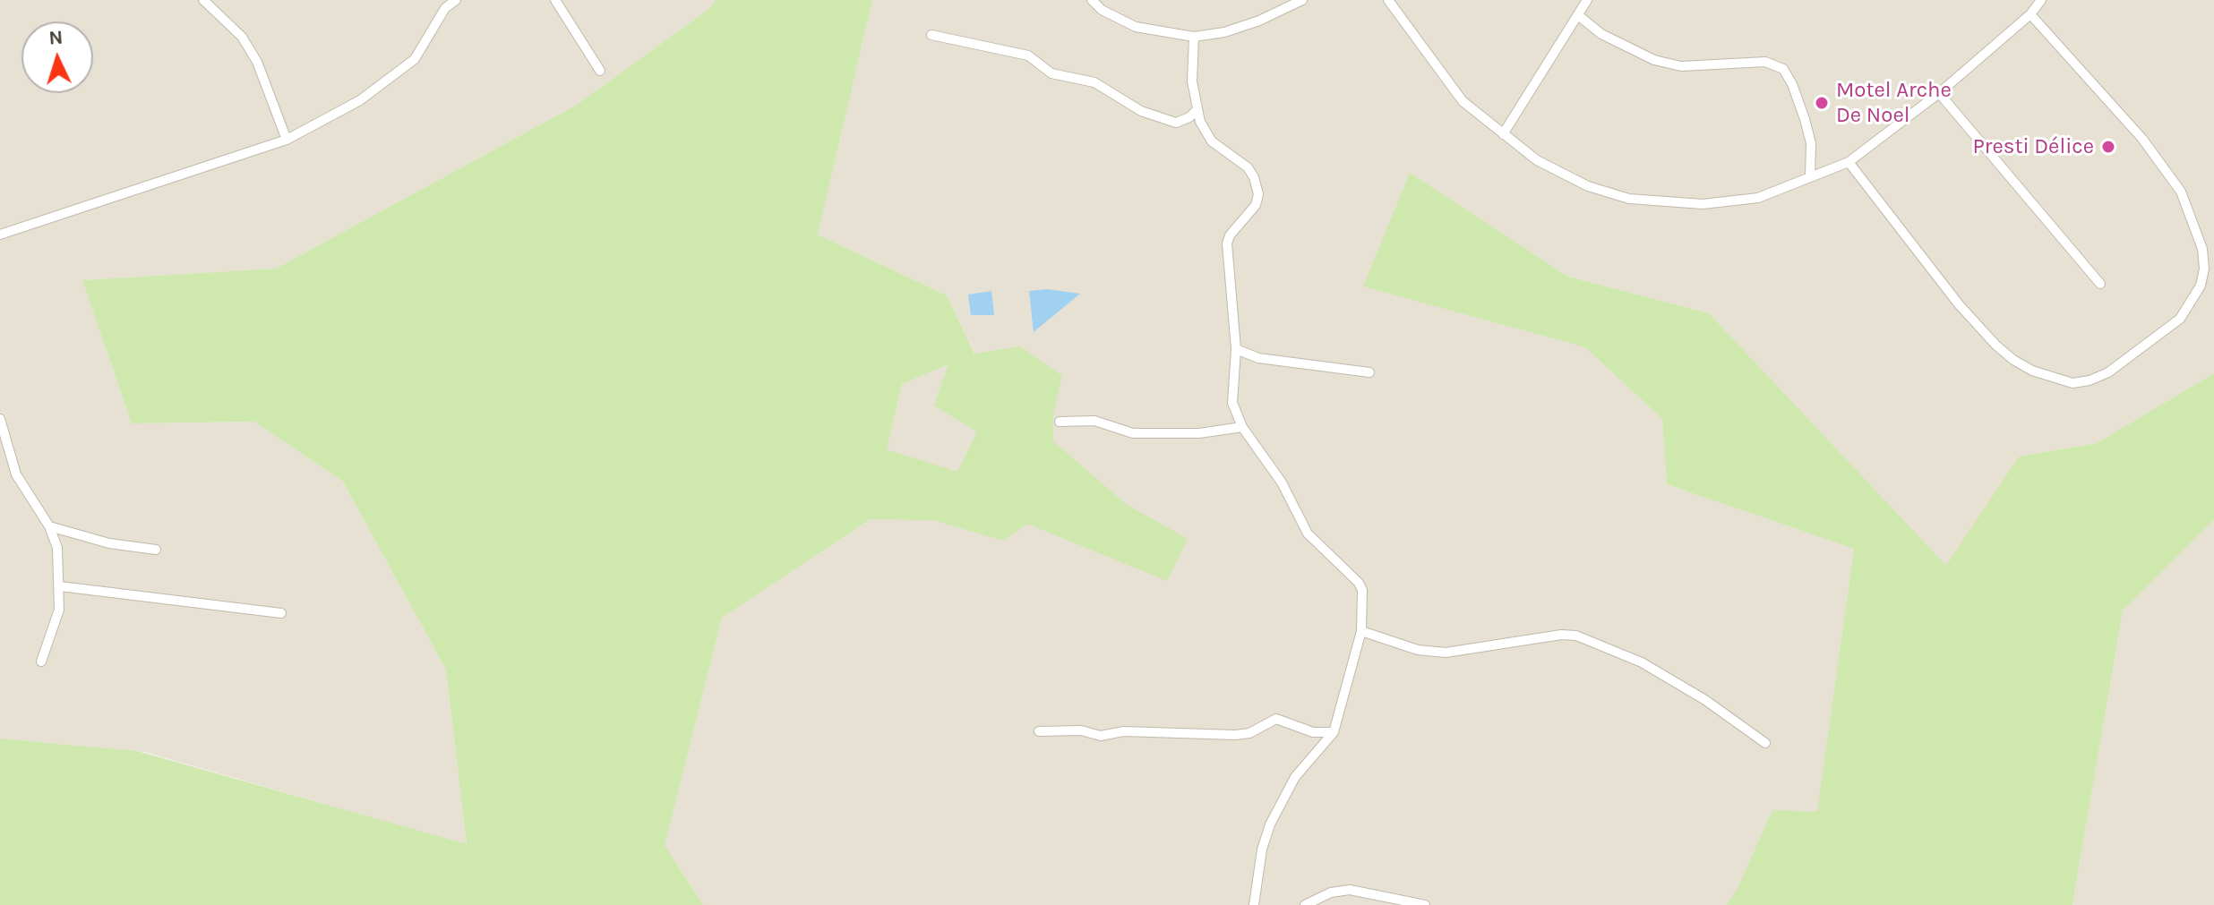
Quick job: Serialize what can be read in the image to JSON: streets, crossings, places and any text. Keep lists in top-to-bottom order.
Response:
{
  "places": ["Motel Arche De Noel", "Presti Délice"],
  "north": "top"
}
